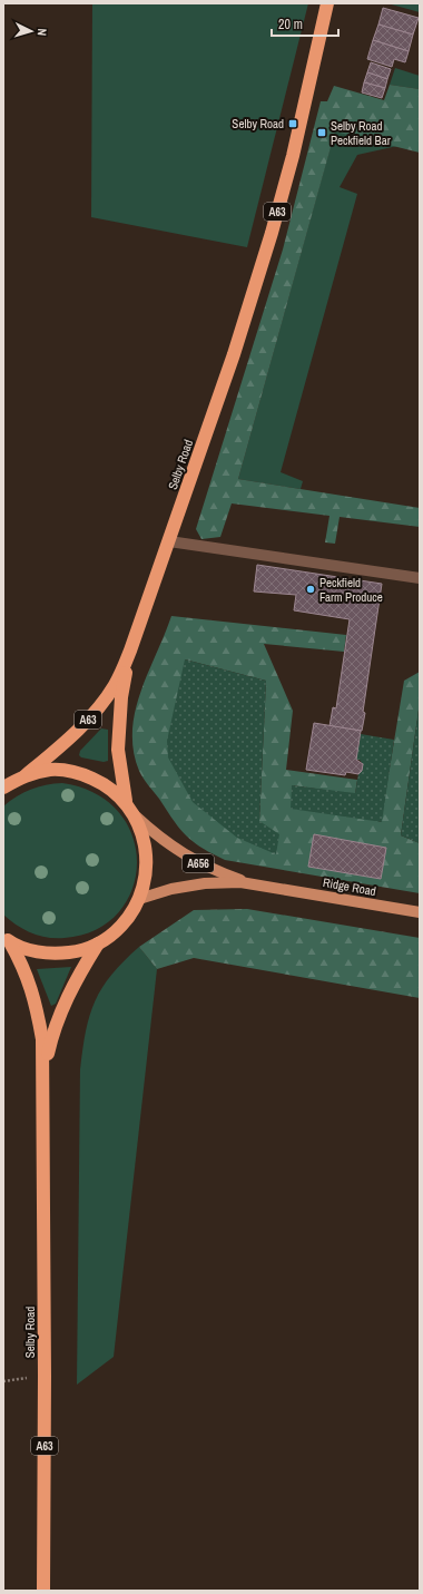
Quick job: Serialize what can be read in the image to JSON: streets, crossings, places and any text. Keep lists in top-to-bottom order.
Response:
{
  "streets": {
    "highway": ["A63", "Selby Road"],
    "main road": ["A656", "Ridge Road"]
  },
  "places": {
    "transit": ["Selby Road", "Selby Road Peckfield Bar"],
    "other": ["Peckfield Farm Produce"]
  },
  "scale_bar": "20 m",
  "north": "right"
}
